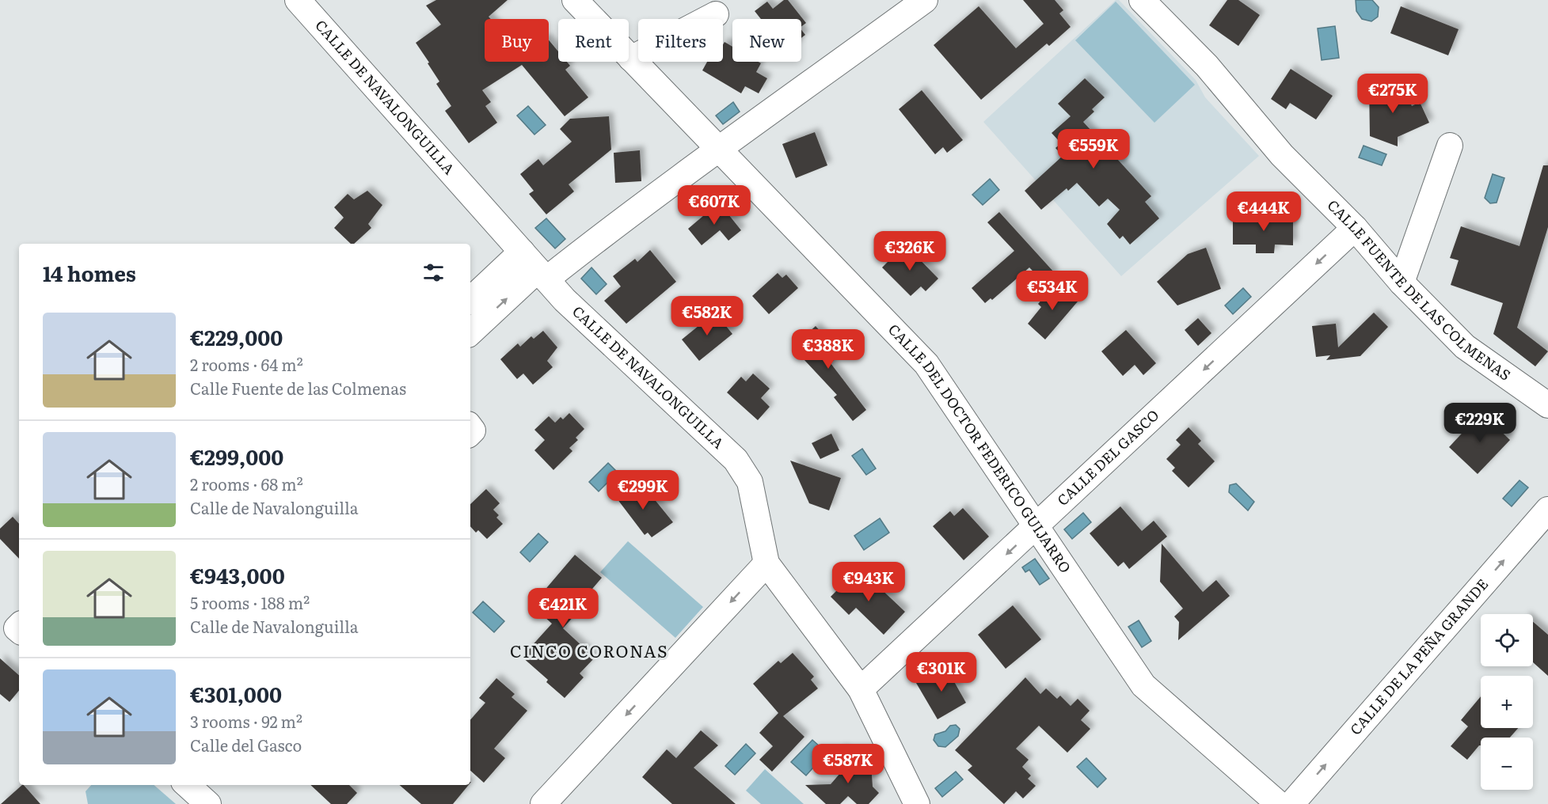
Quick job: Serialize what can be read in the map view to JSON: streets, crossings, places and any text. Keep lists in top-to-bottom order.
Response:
{
  "streets": {
    "street": [
      "CALLE DE NAVALONGUILLA",
      "CALLE FUENTE DE LAS COLMENAS",
      "CALLE DEL DOCTOR FEDERICO GUIJARRO",
      "CALLE DEL GASCO",
      "CALLE DE LA PEÑA GRANDE"
    ]
  },
  "crossings": [
    ["CALLE DE NAVALONGUILLA", "CALLE DEL GASCO"],
    ["CALLE FUENTE DE LAS COLMENAS", "CALLE DEL GASCO"],
    ["CALLE DEL DOCTOR FEDERICO GUIJARRO", "CALLE DEL GASCO"]
  ],
  "one_way": ["CALLE DEL GASCO", "CALLE DE LA PEÑA GRANDE"],
  "districts": ["CINCO CORONAS"],
  "page": {
    "chip": [
      "Buy",
      "Rent",
      "Filters",
      "New"
    ],
    "price": [
      "€275K",
      "€559K",
      "€607K",
      "€444K",
      "€326K",
      "€534K",
      "€582K",
      "€388K",
      "€229K",
      "€299K",
      "€943K",
      "€421K",
      "€301K",
      "€587K"
    ],
    "heading": "14 homes",
    "list": [
      {
        "name": "€229,000",
        "note": "2 rooms · 64 m² · Calle Fuente de las Colmenas"
      },
      {
        "name": "€299,000",
        "note": "2 rooms · 68 m² · Calle de Navalonguilla"
      },
      {
        "name": "€943,000",
        "note": "5 rooms · 188 m² · Calle de Navalonguilla"
      },
      {
        "name": "€301,000",
        "note": "3 rooms · 92 m² · Calle del Gasco"
      }
    ],
    "map_buttons": ["+", "−"]
  }
}
